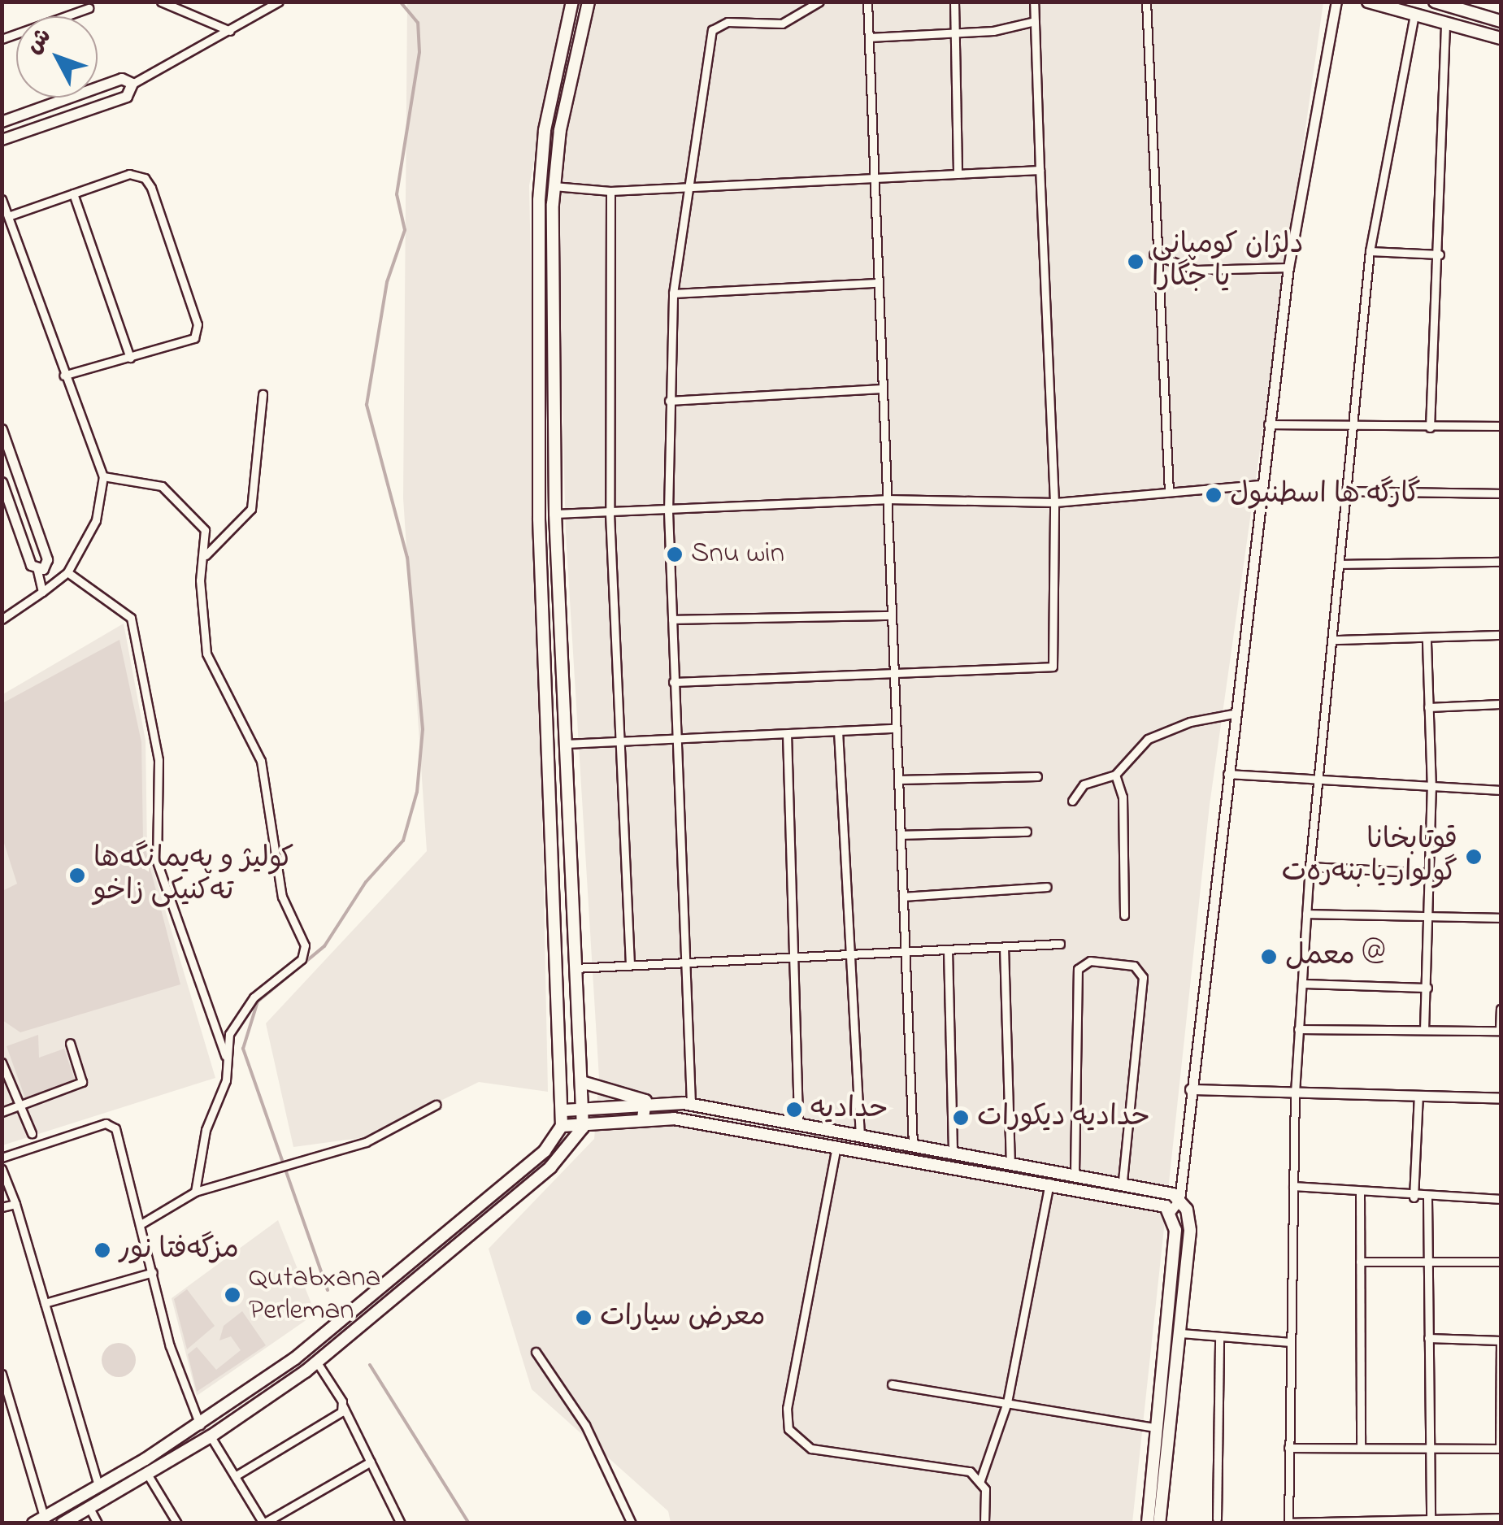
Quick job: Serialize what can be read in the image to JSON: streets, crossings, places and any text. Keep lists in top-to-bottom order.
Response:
{
  "places": [
    "دلژان کومپانی یا جگارا",
    "گارگه ها اسطنبول",
    "Snu win",
    "قوتابخانا گولوار یا بنەرەت",
    "كوليژ و په‌يمانگه‌ها ته‌كنيكى زاخو",
    "معمل @",
    "حداديه",
    "حداديه ديكورات",
    "مزگەفتا نور",
    "Qutabxana Perleman",
    "معرض سيارات"
  ],
  "north": "top left"
}
